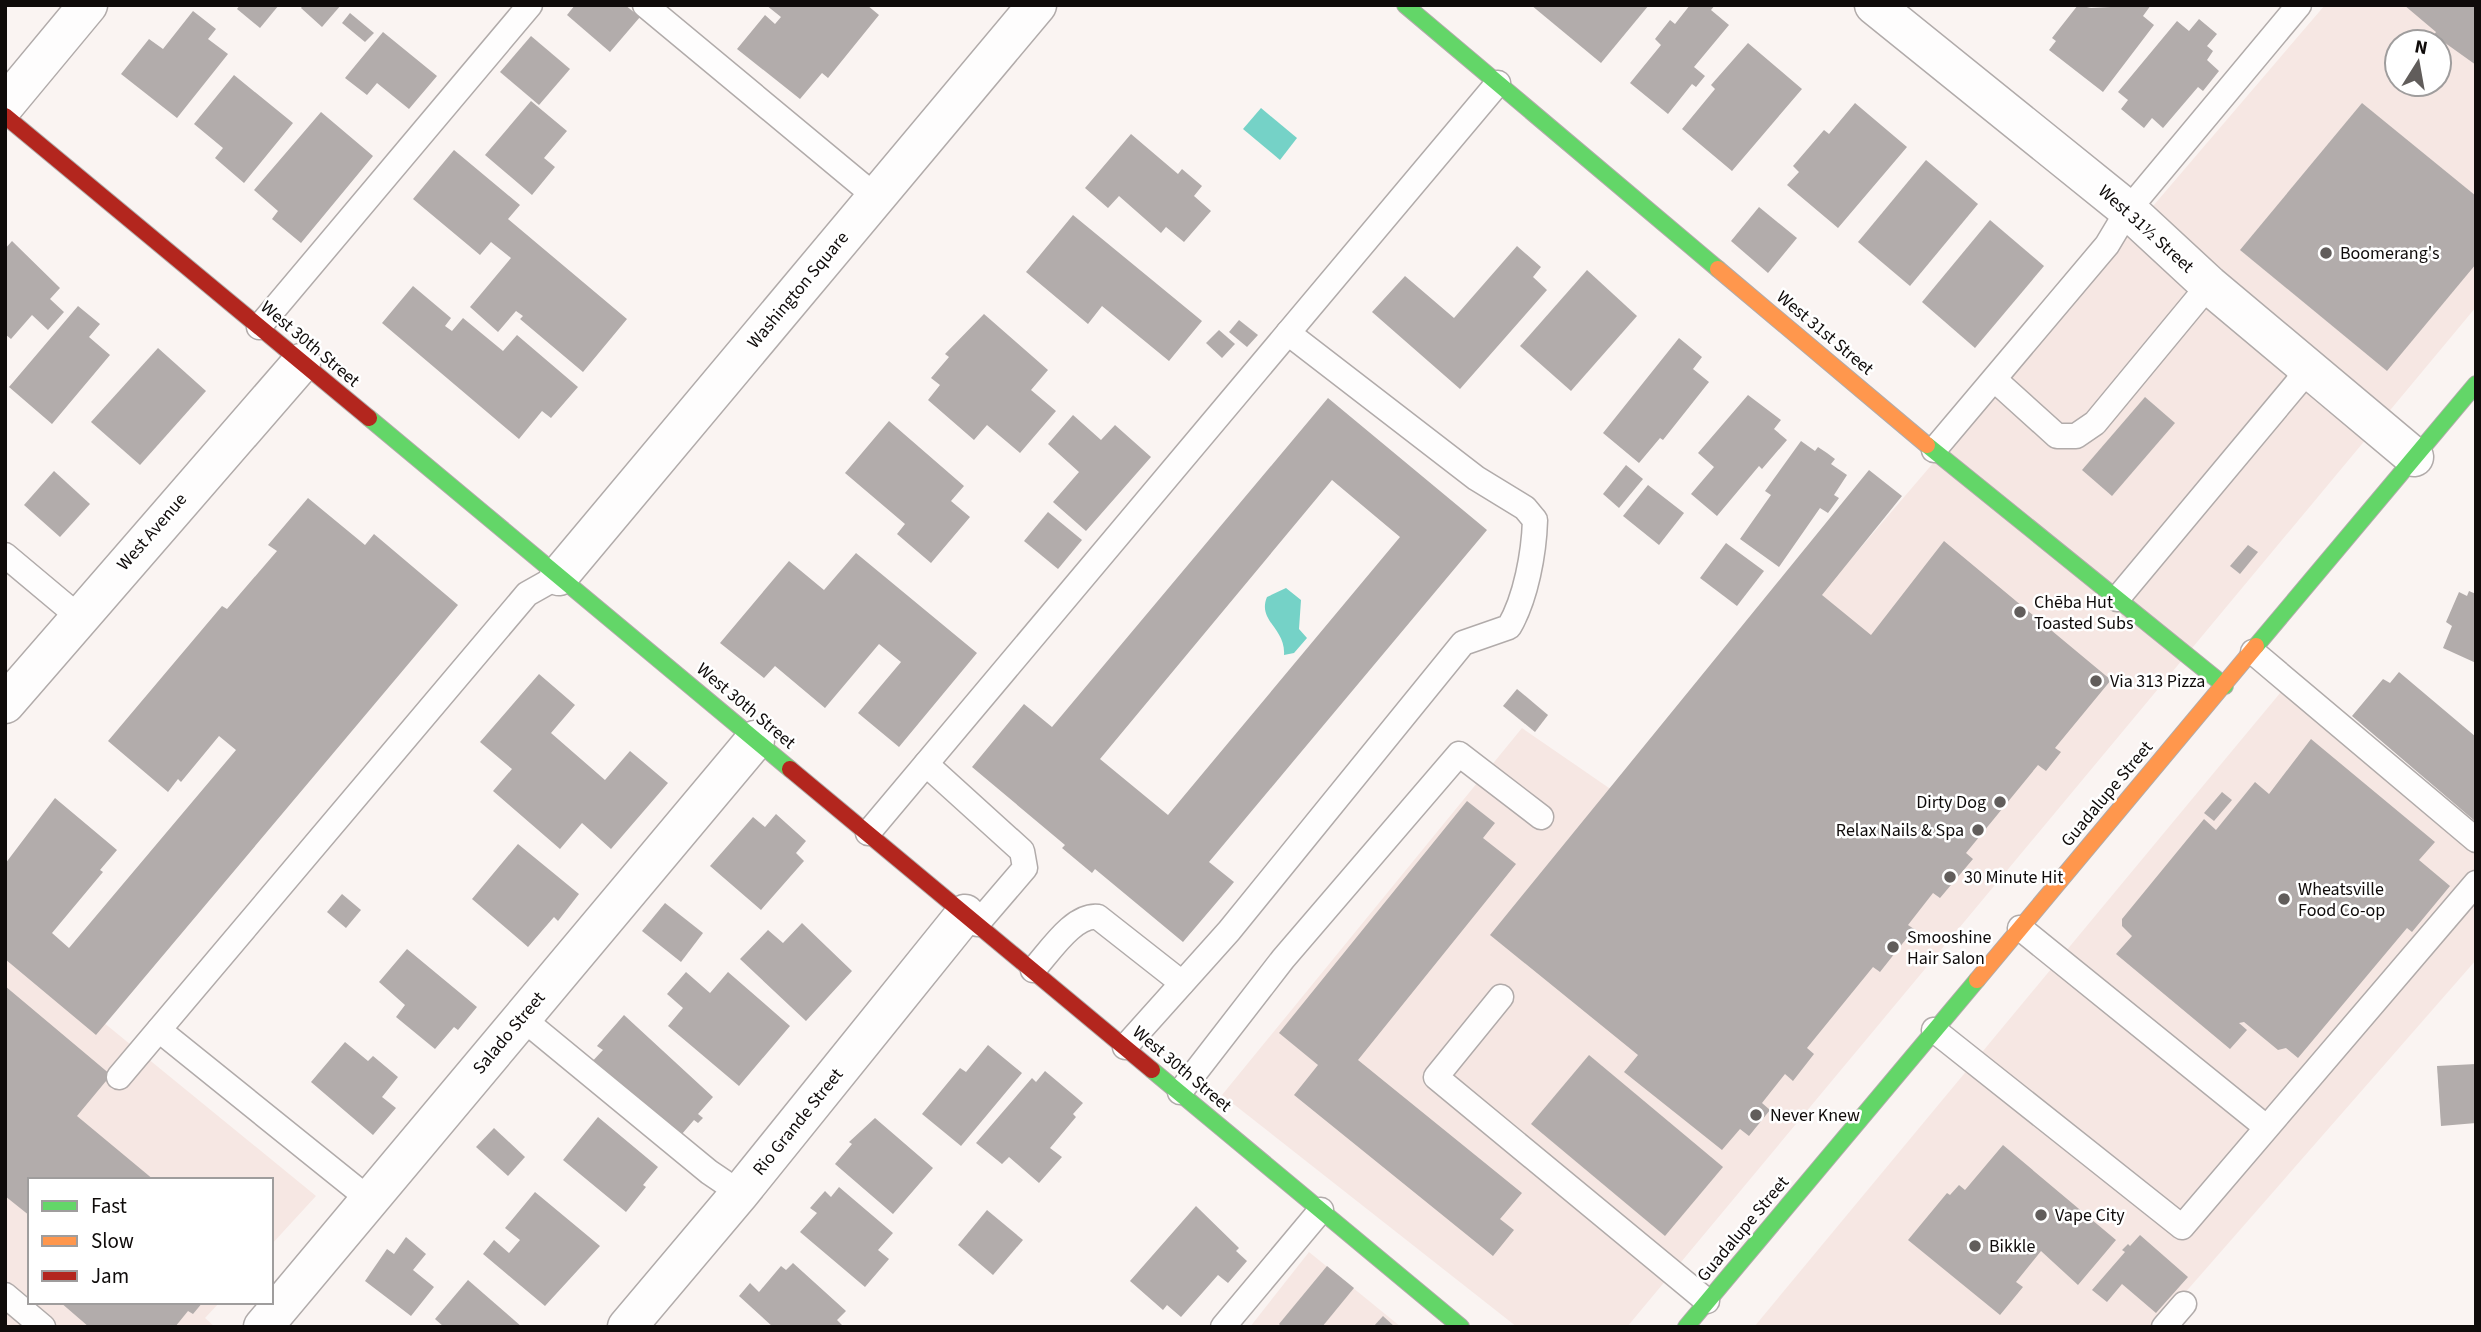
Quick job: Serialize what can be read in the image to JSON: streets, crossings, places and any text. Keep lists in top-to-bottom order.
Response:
{
  "streets": {
    "street": [
      "West 31½ Street",
      "Washington Square",
      "West 31st Street",
      "West 30th Street",
      "West Avenue",
      "Guadalupe Street",
      "Salado Street",
      "Rio Grande Street"
    ]
  },
  "crossings": [
    ["West 31½ Street", "Guadalupe Street"],
    ["Washington Square", "West 30th Street"],
    ["West 31st Street", "Guadalupe Street"],
    ["West 30th Street", "West Avenue"],
    ["West 30th Street", "Salado Street"],
    ["West 30th Street", "Rio Grande Street"]
  ],
  "places": [
    "Boomerang's",
    "Chēba Hut Toasted Subs",
    "Via 313 Pizza",
    "Dirty Dog",
    "Relax Nails & Spa",
    "30 Minute Hit",
    "Wheatsville Food Co-op",
    "Smooshine Hair Salon",
    "Never Knew",
    "Vape City",
    "Bikkle"
  ],
  "legend": ["Fast", "Slow", "Jam"],
  "north": "top"
}
